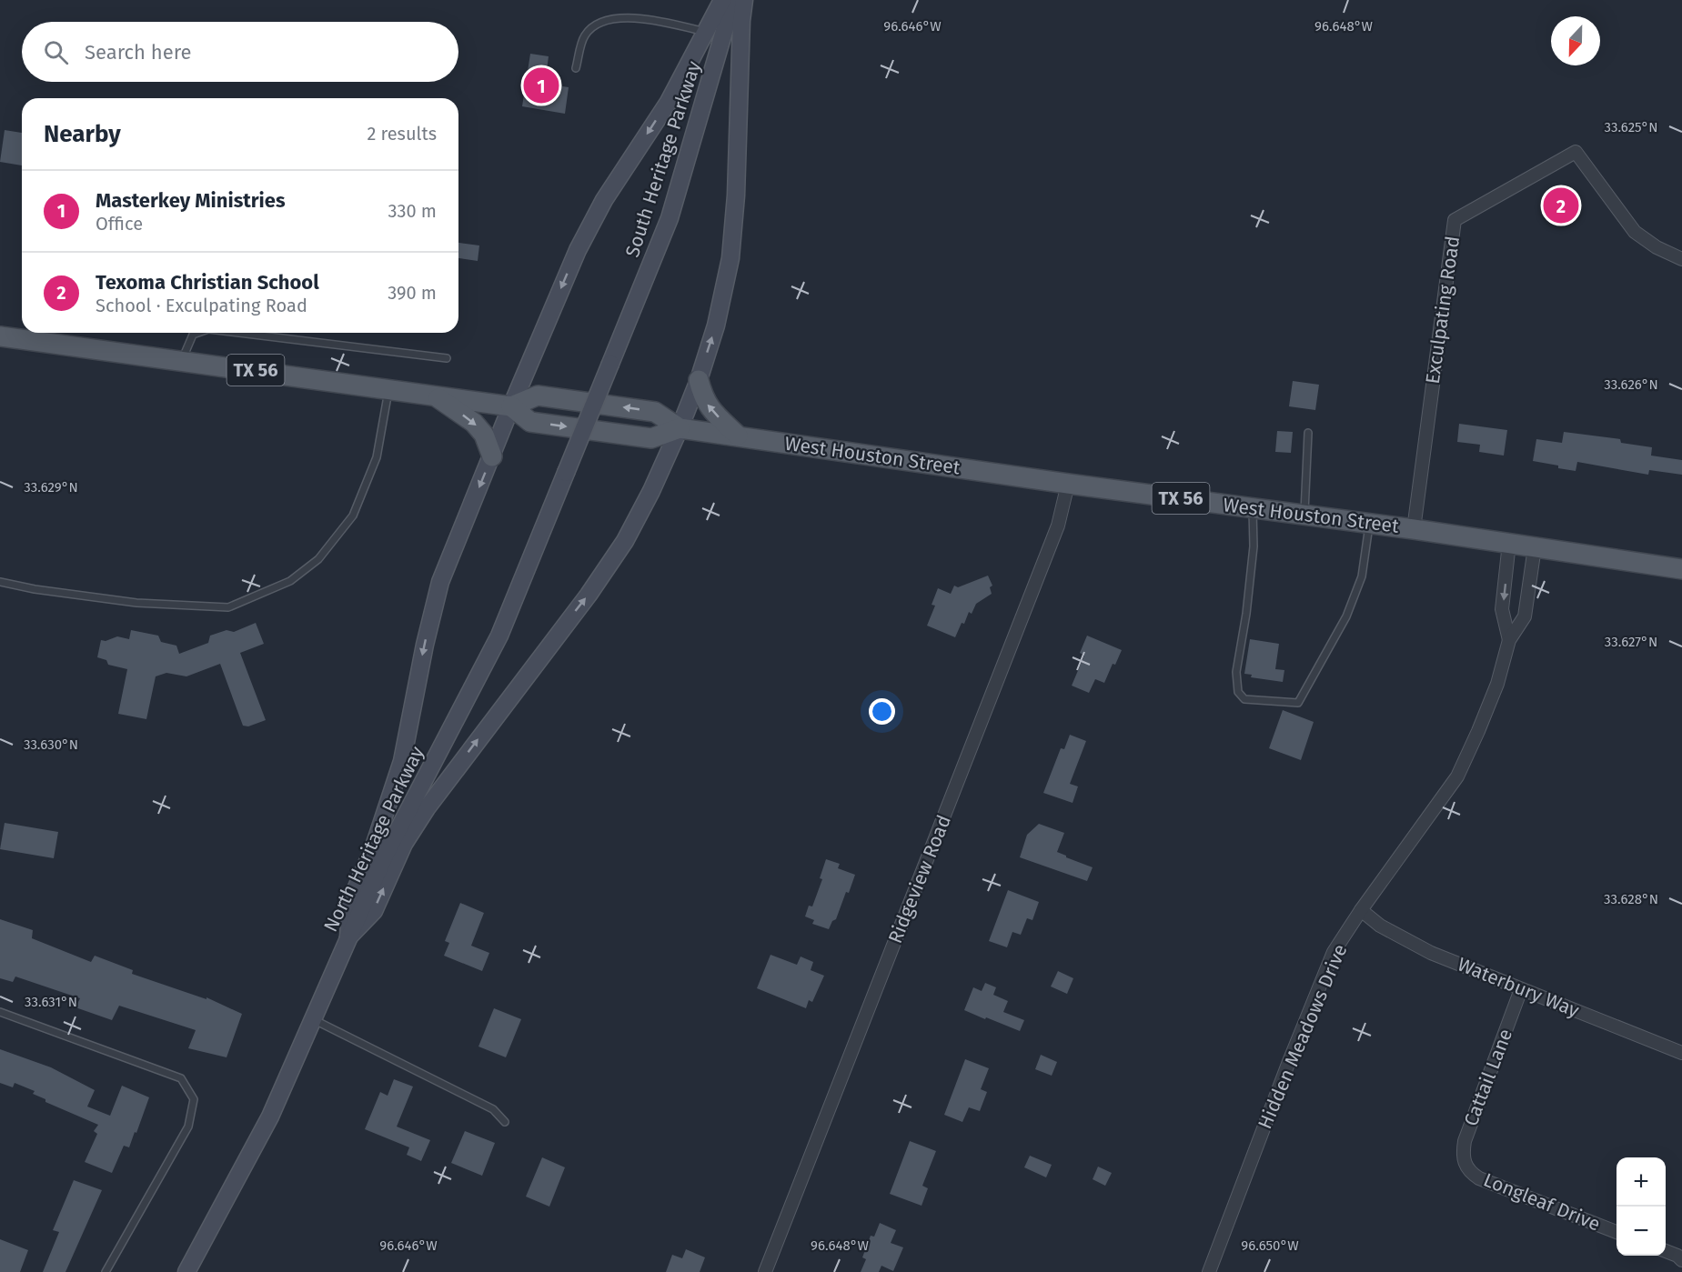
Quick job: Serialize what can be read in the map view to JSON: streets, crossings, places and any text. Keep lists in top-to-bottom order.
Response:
{
  "streets": {
    "main road": [
      "South Heritage Parkway",
      "TX 56",
      "West Houston Street",
      "North Heritage Parkway"
    ],
    "street": [
      "Exculpating Road",
      "Ridgeview Road",
      "Waterbury Way",
      "Hidden Meadows Drive",
      "Cattail Lane",
      "Longleaf Drive"
    ]
  },
  "crossings": [
    ["South Heritage Parkway", "North Heritage Parkway"],
    ["Exculpating Road", "West Houston Street"],
    ["West Houston Street", "Ridgeview Road"],
    ["West Houston Street", "Hidden Meadows Drive"],
    ["Waterbury Way", "Hidden Meadows Drive"],
    ["Waterbury Way", "Cattail Lane"],
    ["Cattail Lane", "Longleaf Drive"]
  ],
  "north": "bottom",
  "page": {
    "search": "Search here",
    "pins": ["1", "2"],
    "heading": ["Nearby", "2 results"],
    "list": [
      {
        "mark": "1",
        "name": "Masterkey Ministries",
        "note": "Office",
        "value": "330 m"
      },
      {
        "mark": "2",
        "name": "Texoma Christian School",
        "note": "School · Exculpating Road",
        "value": "390 m"
      }
    ],
    "map_buttons": ["+", "−"]
  },
  "coordinates": [
    "96.646°W",
    "96.648°W",
    "33.625°N",
    "33.626°N",
    "33.629°N",
    "33.627°N",
    "33.630°N",
    "33.628°N",
    "33.631°N",
    "96.650°W"
  ]
}
